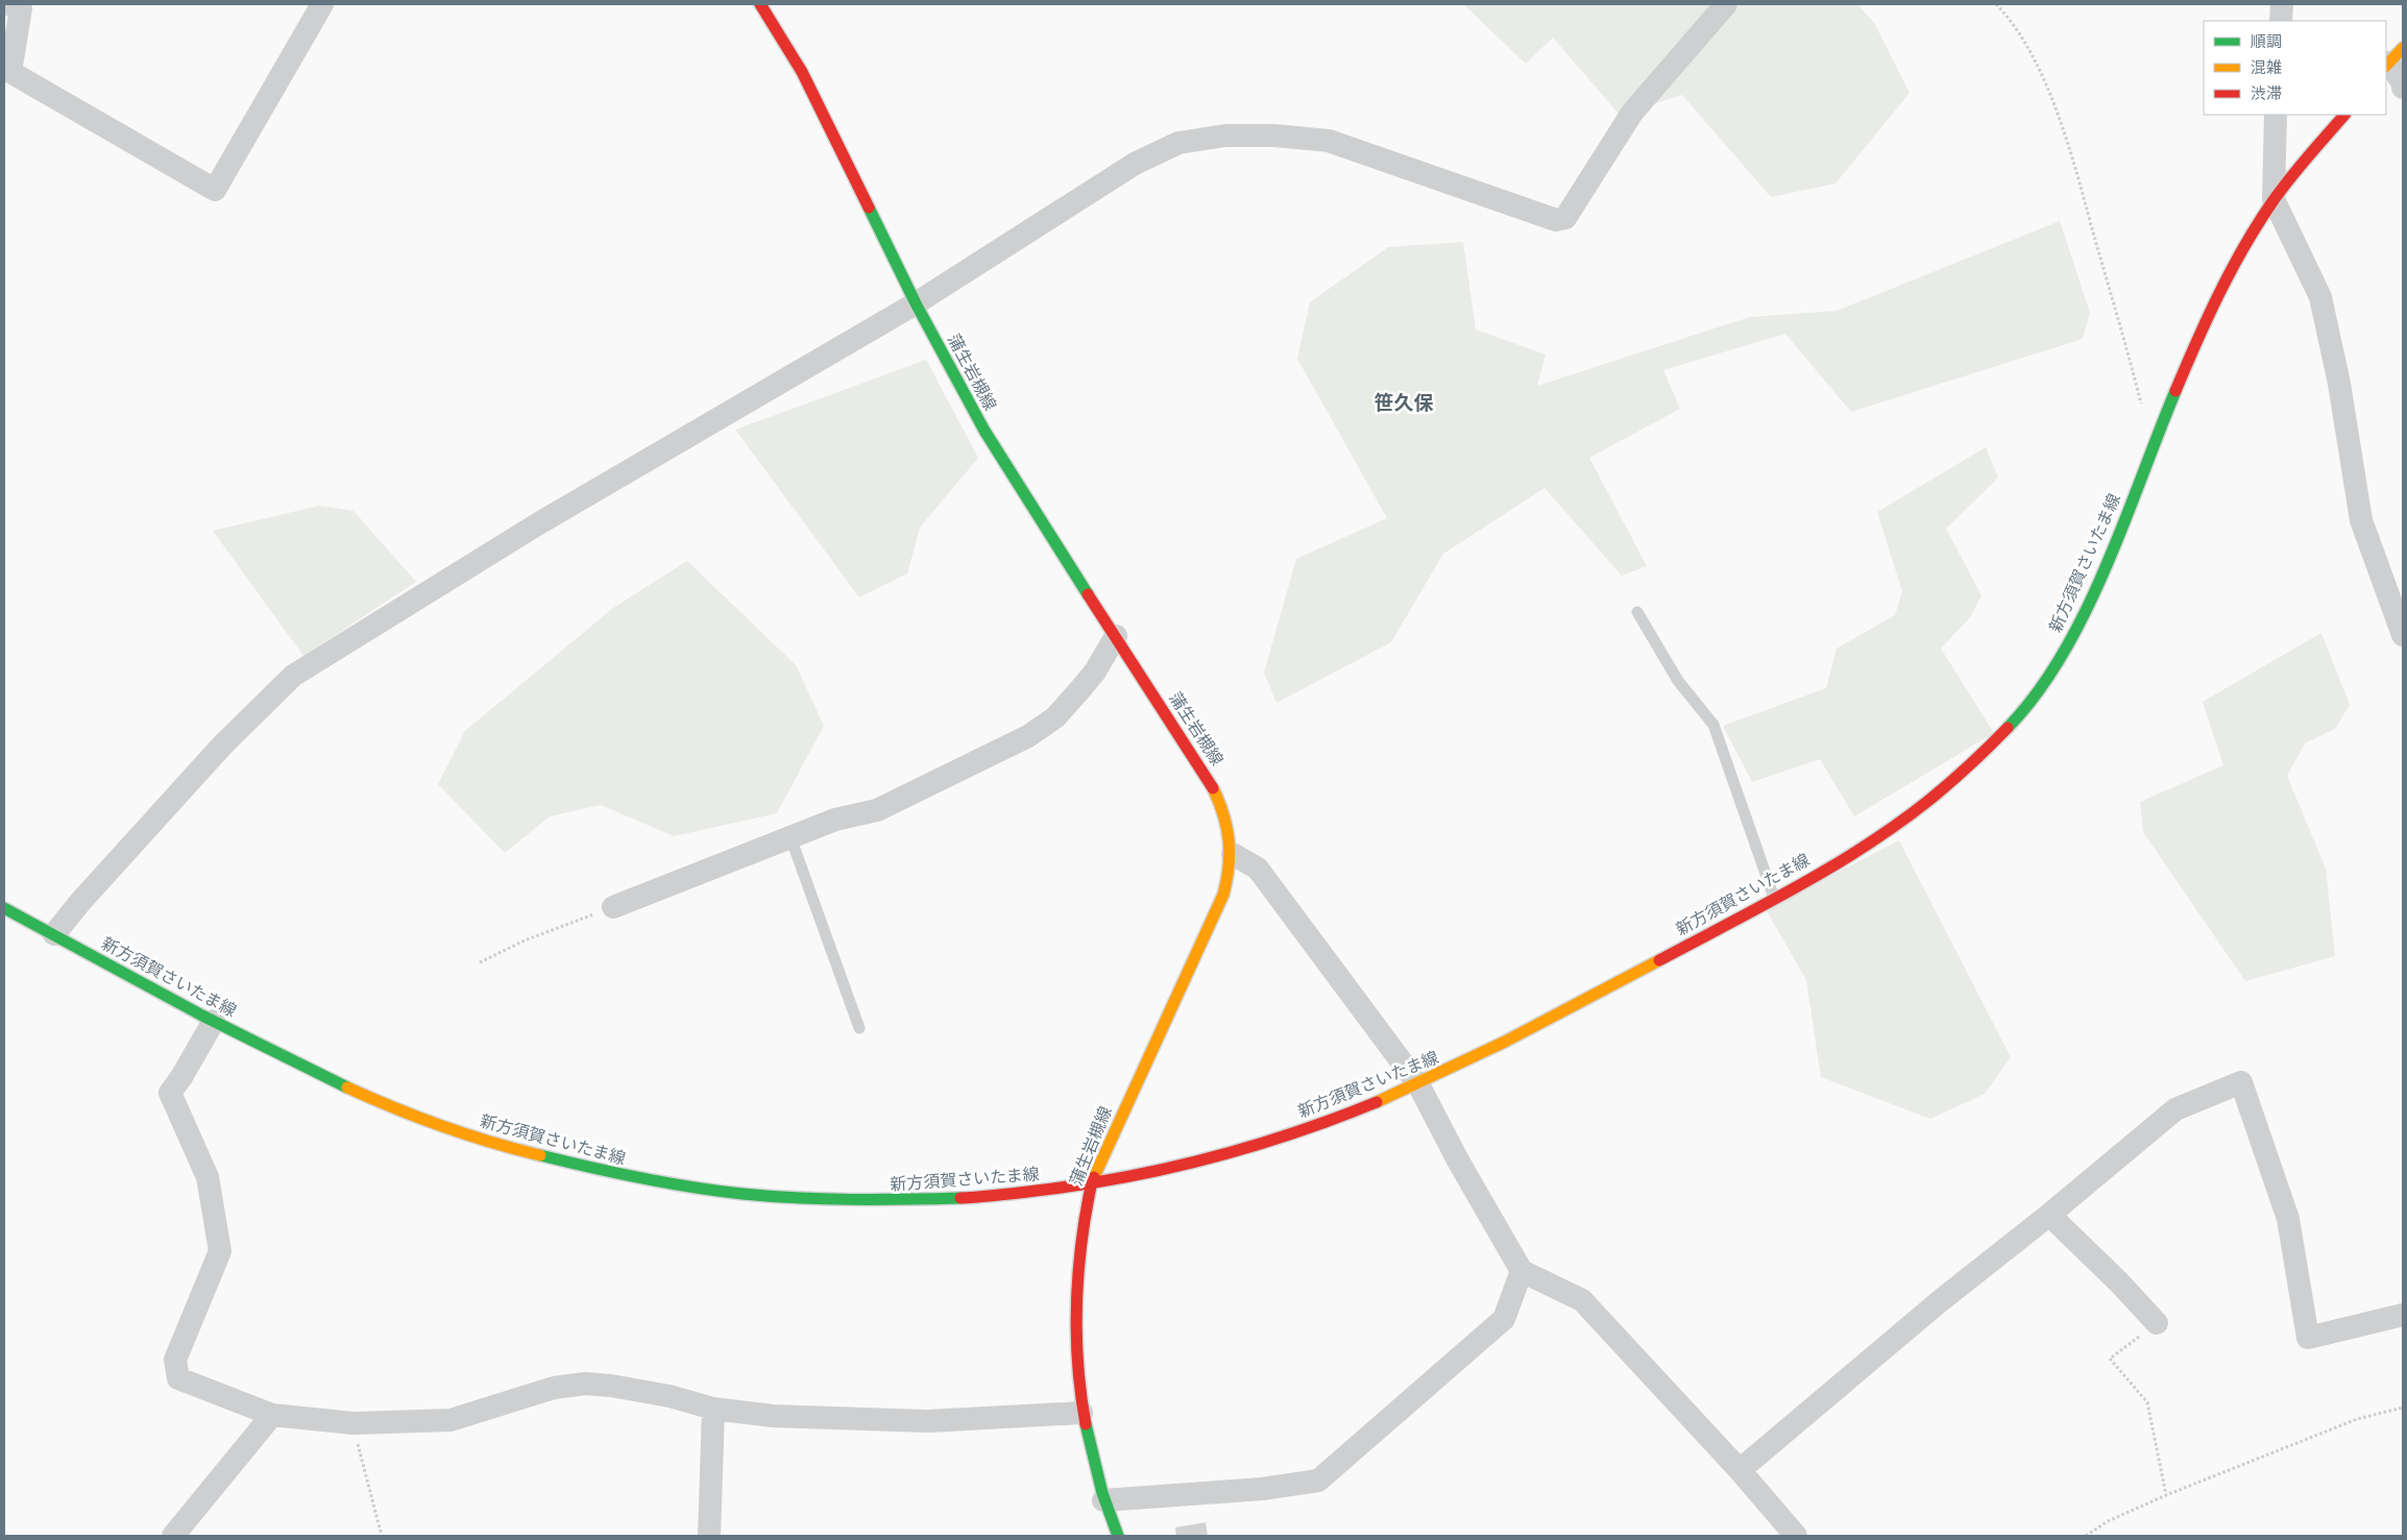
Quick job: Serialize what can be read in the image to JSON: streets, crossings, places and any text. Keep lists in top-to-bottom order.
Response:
{
  "streets": {
    "main road": ["蒲生岩槻線", "新方須賀さいたま線"]
  },
  "crossings": [
    ["蒲生岩槻線", "新方須賀さいたま線"]
  ],
  "districts": ["笹久保"],
  "legend": ["順調", "混雑", "渋滞"]
}
